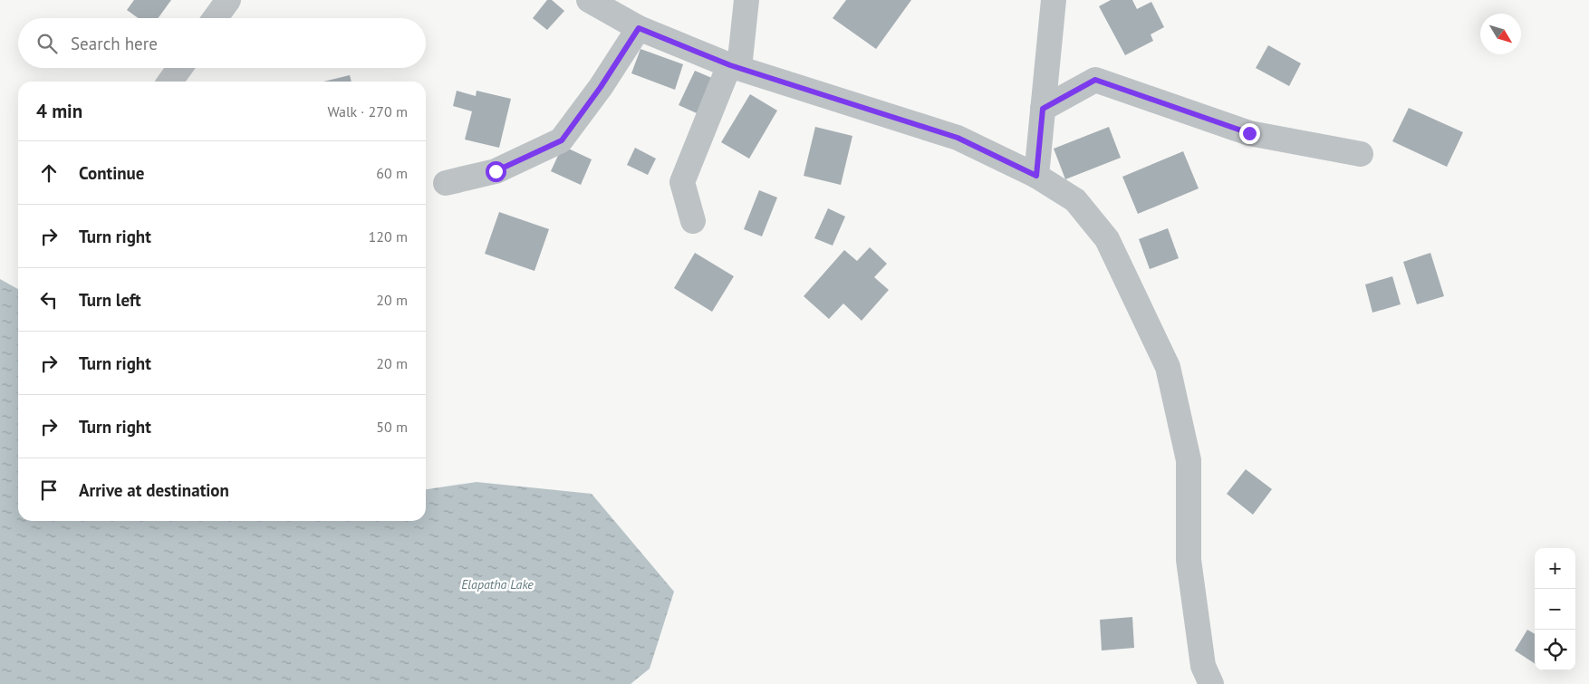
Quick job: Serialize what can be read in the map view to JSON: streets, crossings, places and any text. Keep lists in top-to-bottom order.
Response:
{
  "water": ["Elapatha Lake"],
  "north": "bottom right",
  "page": {
    "search": "Search here",
    "heading": ["4 min", "Walk · 270 m"],
    "list": [
      ["Continue", "60 m"],
      ["Turn right", "120 m"],
      ["Turn left", "20 m"],
      ["Turn right", "20 m"],
      ["Turn right", "50 m"],
      "Arrive at destination"
    ],
    "map_buttons": ["+", "−"]
  }
}
